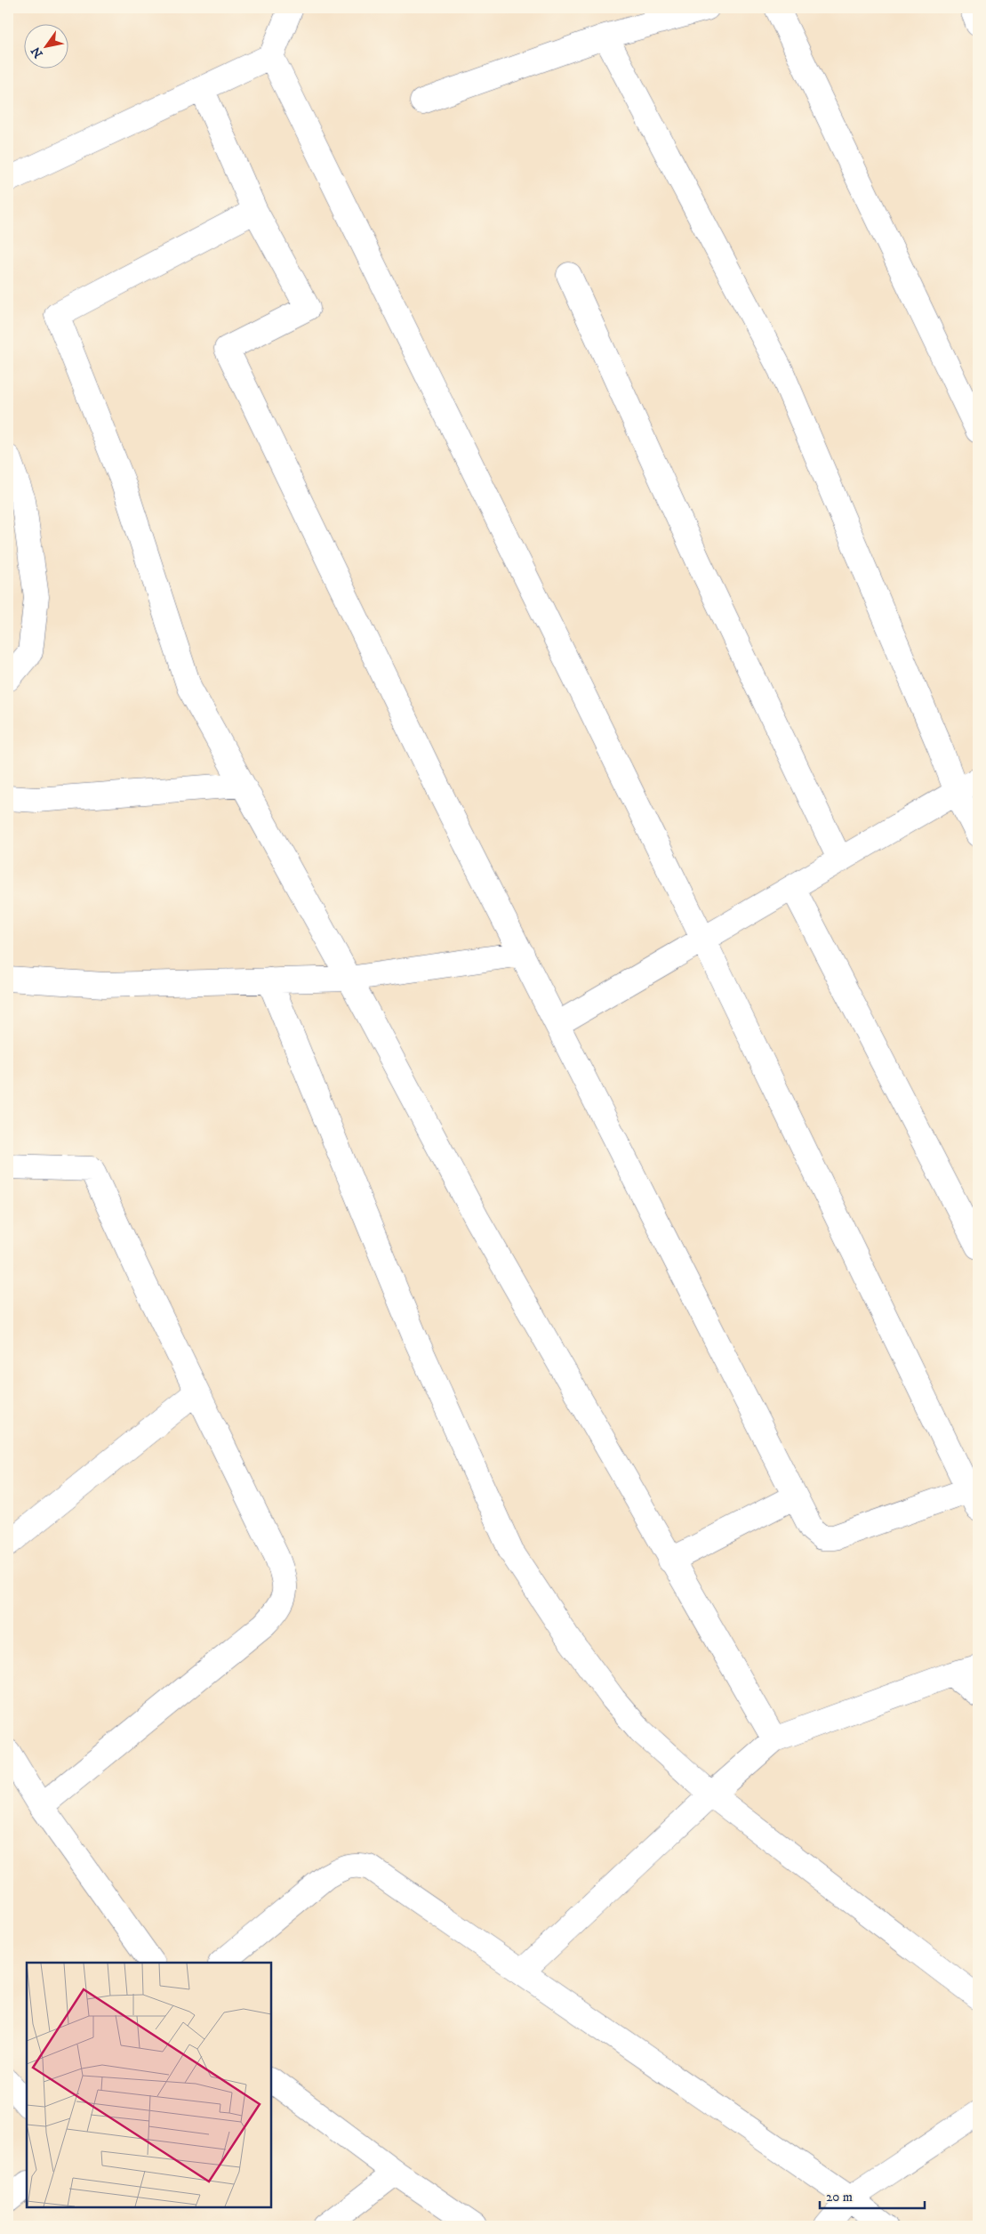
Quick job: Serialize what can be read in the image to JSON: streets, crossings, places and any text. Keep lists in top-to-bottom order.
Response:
{
  "scale_bar": "20 m",
  "north": "bottom left"
}
